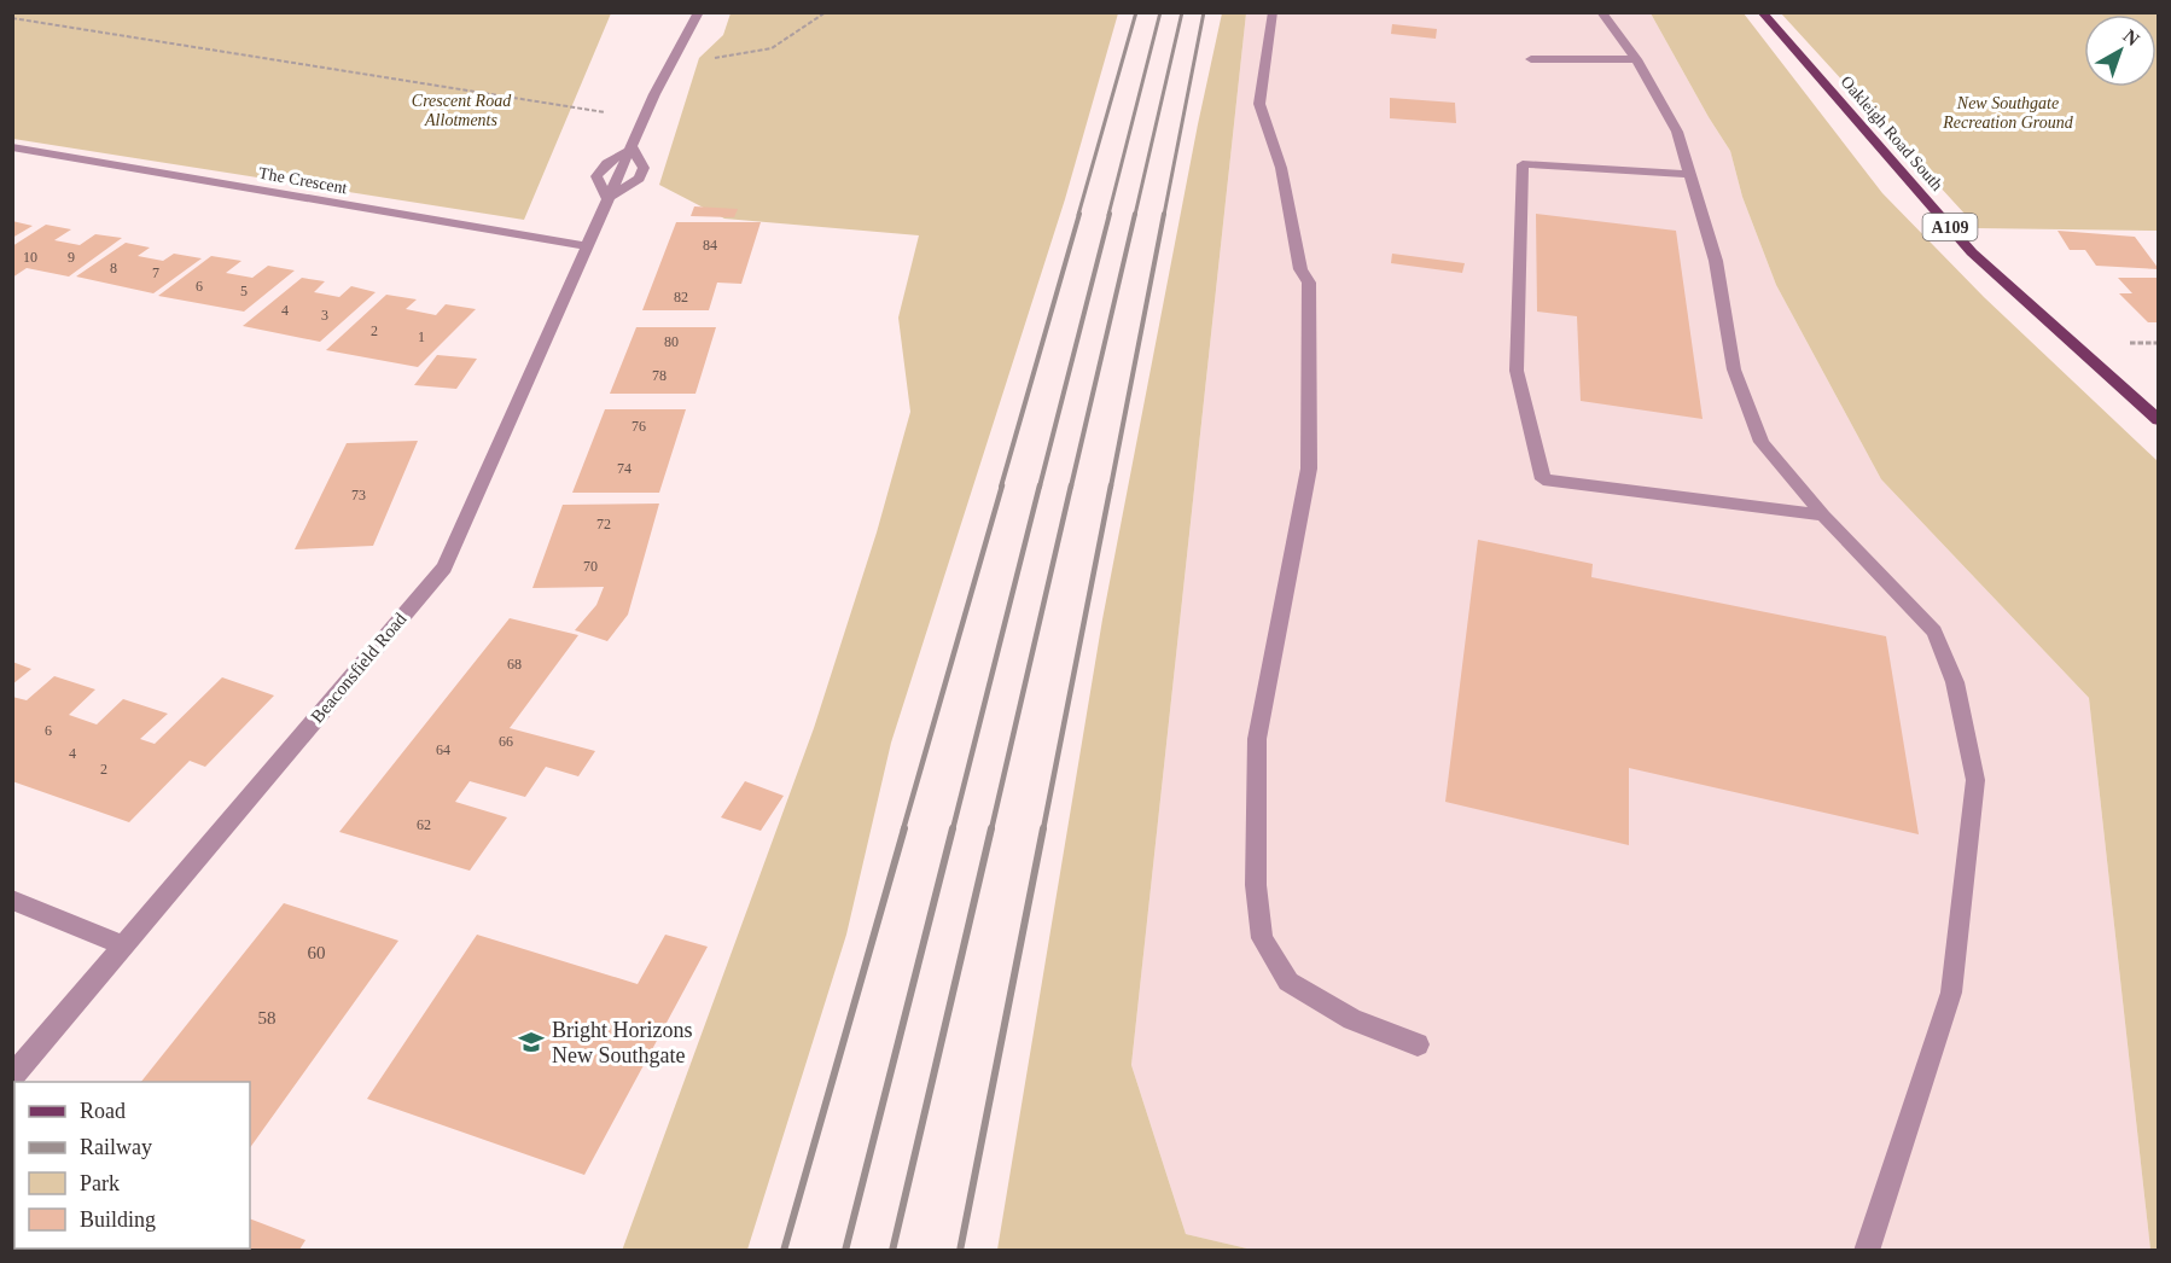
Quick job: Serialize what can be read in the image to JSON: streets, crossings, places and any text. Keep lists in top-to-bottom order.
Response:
{
  "streets": {
    "main road": ["Oakleigh Road South", "A109"],
    "street": ["The Crescent", "Beaconsfield Road"]
  },
  "crossings": [
    ["The Crescent", "Beaconsfield Road"]
  ],
  "parks": ["Crescent Road Allotments", "New Southgate Recreation Ground"],
  "places": {
    "school or university": ["Bright Horizons New Southgate"]
  },
  "house_numbers": [
    "84",
    "10",
    "9",
    "8",
    "7",
    "6",
    "5",
    "82",
    "4",
    "3",
    "2",
    "1",
    "80",
    "78",
    "76",
    "74",
    "73",
    "72",
    "70",
    "68",
    "6",
    "66",
    "64",
    "4",
    "2",
    "62",
    "60",
    "58"
  ],
  "legend": [
    "Road",
    "Railway",
    "Park",
    "Building"
  ],
  "north": "top right"
}
